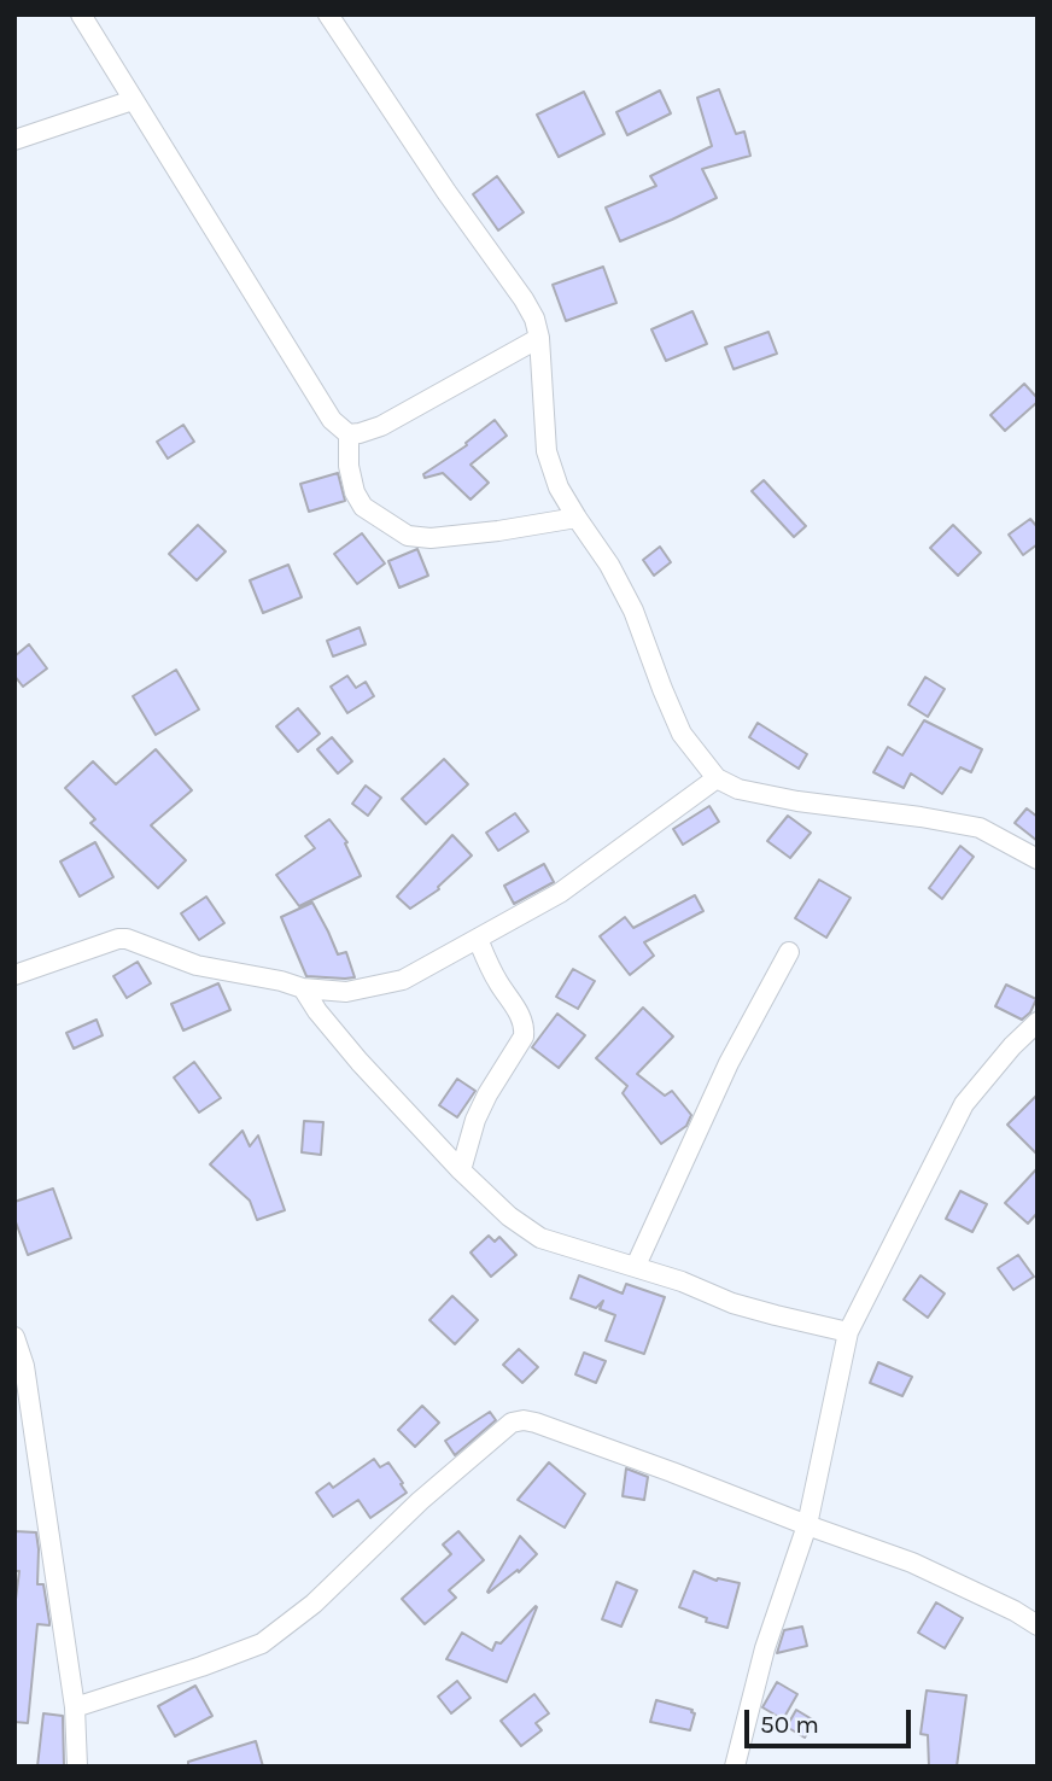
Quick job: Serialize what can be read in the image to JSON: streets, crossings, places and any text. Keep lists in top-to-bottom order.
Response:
{
  "scale_bar": "50 m"
}
